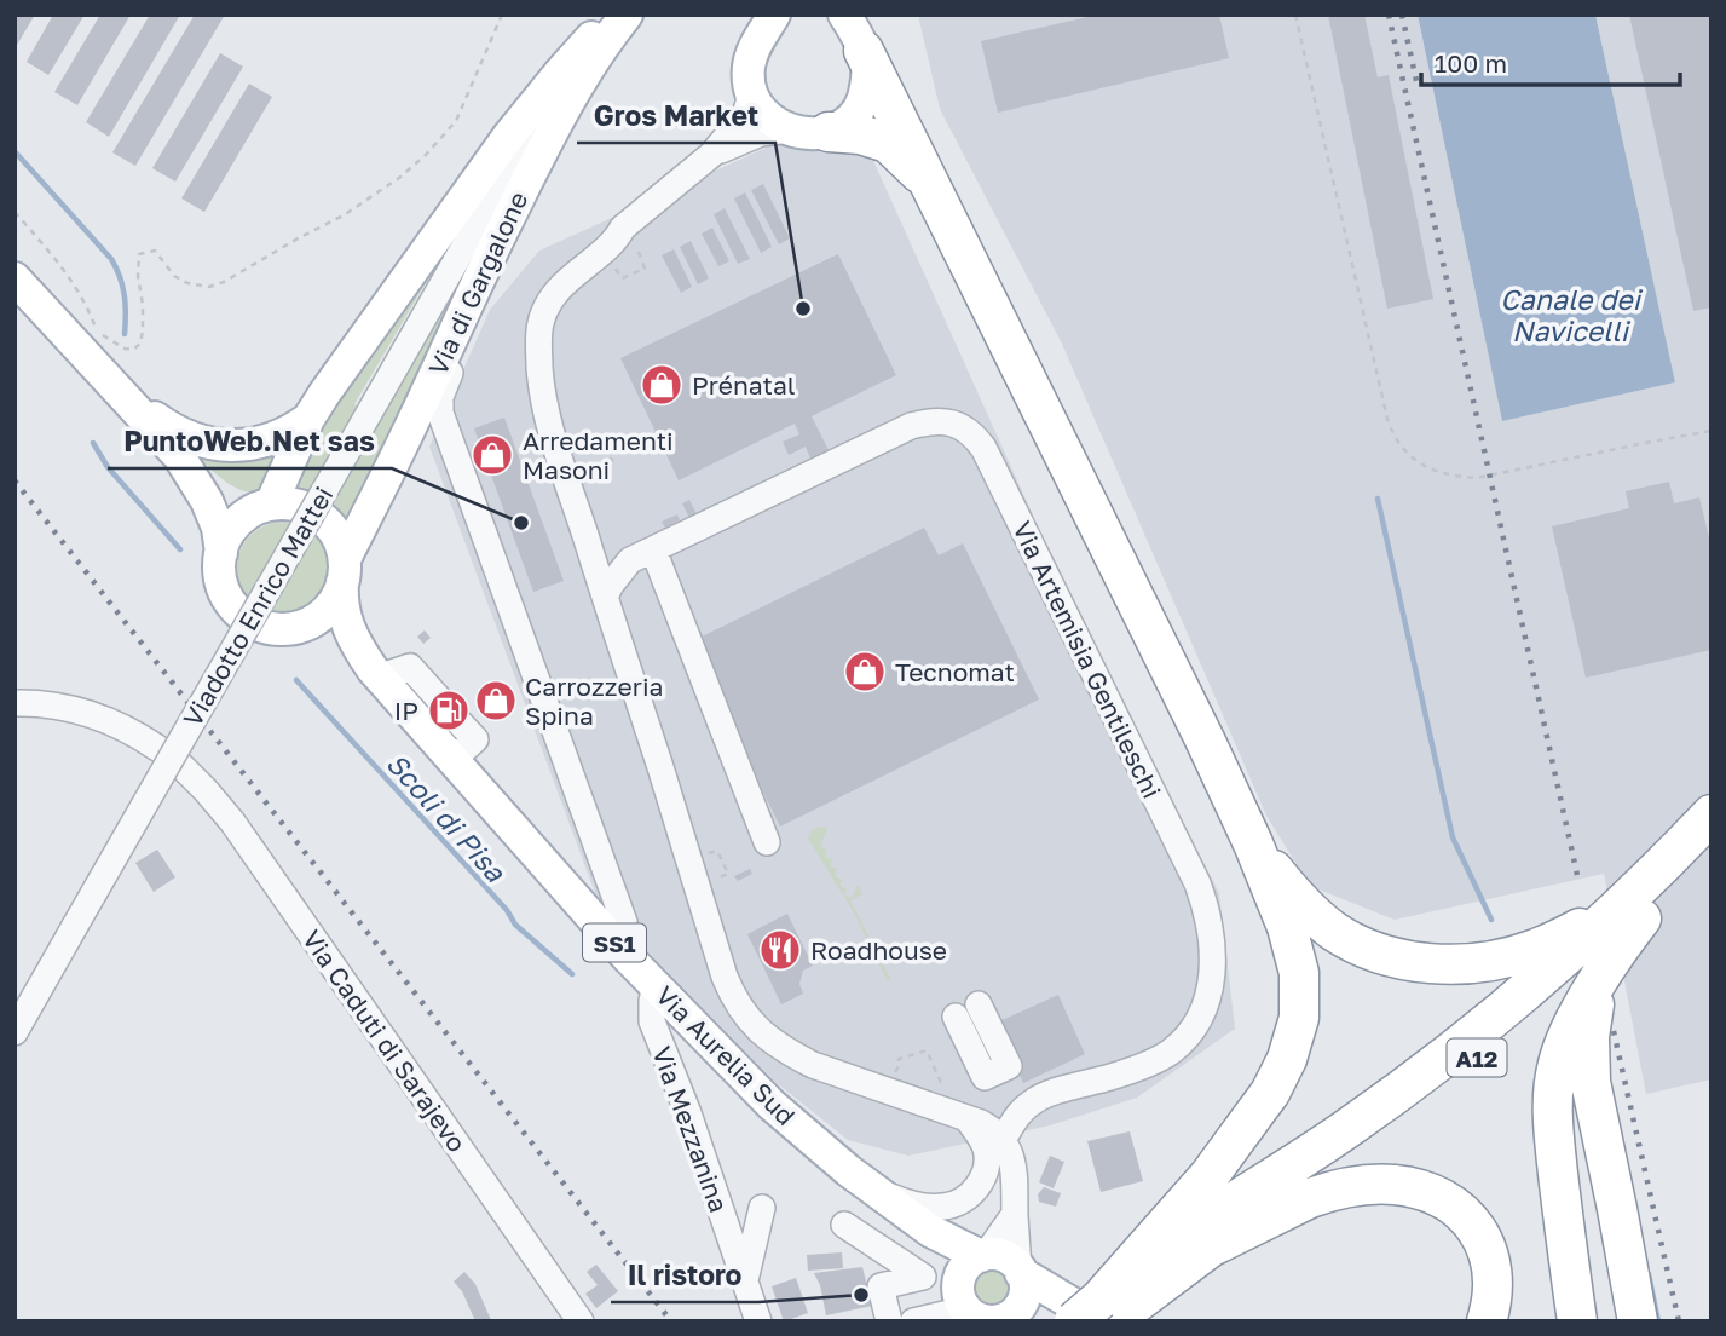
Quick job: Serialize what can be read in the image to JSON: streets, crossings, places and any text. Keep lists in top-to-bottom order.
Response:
{
  "streets": {
    "highway": ["A12"],
    "main road": ["Via di Gargalone", "SS1", "Via Aurelia Sud"],
    "street": [
      "Viadotto Enrico Mattei",
      "Via Artemisia Gentileschi",
      "Via Caduti di Sarajevo",
      "Via Mezzanina"
    ]
  },
  "crossings": [
    ["Via di Gargalone", "Viadotto Enrico Mattei"],
    ["Via di Gargalone", "Via Aurelia Sud"],
    ["SS1", "Via Aurelia Sud"],
    ["Via Aurelia Sud", "Via Mezzanina"]
  ],
  "water": ["Canale dei Navicelli", "Scoli di Pisa"],
  "places": {
    "other": ["Gros Market", "PuntoWeb.Net sas", "Il ristoro"],
    "shop": [
      "Prénatal",
      "Arredamenti Masoni",
      "Tecnomat",
      "Carrozzeria Spina"
    ],
    "fuel station": ["IP"],
    "restaurant": ["Roadhouse"]
  },
  "scale_bar": "100 m"
}
